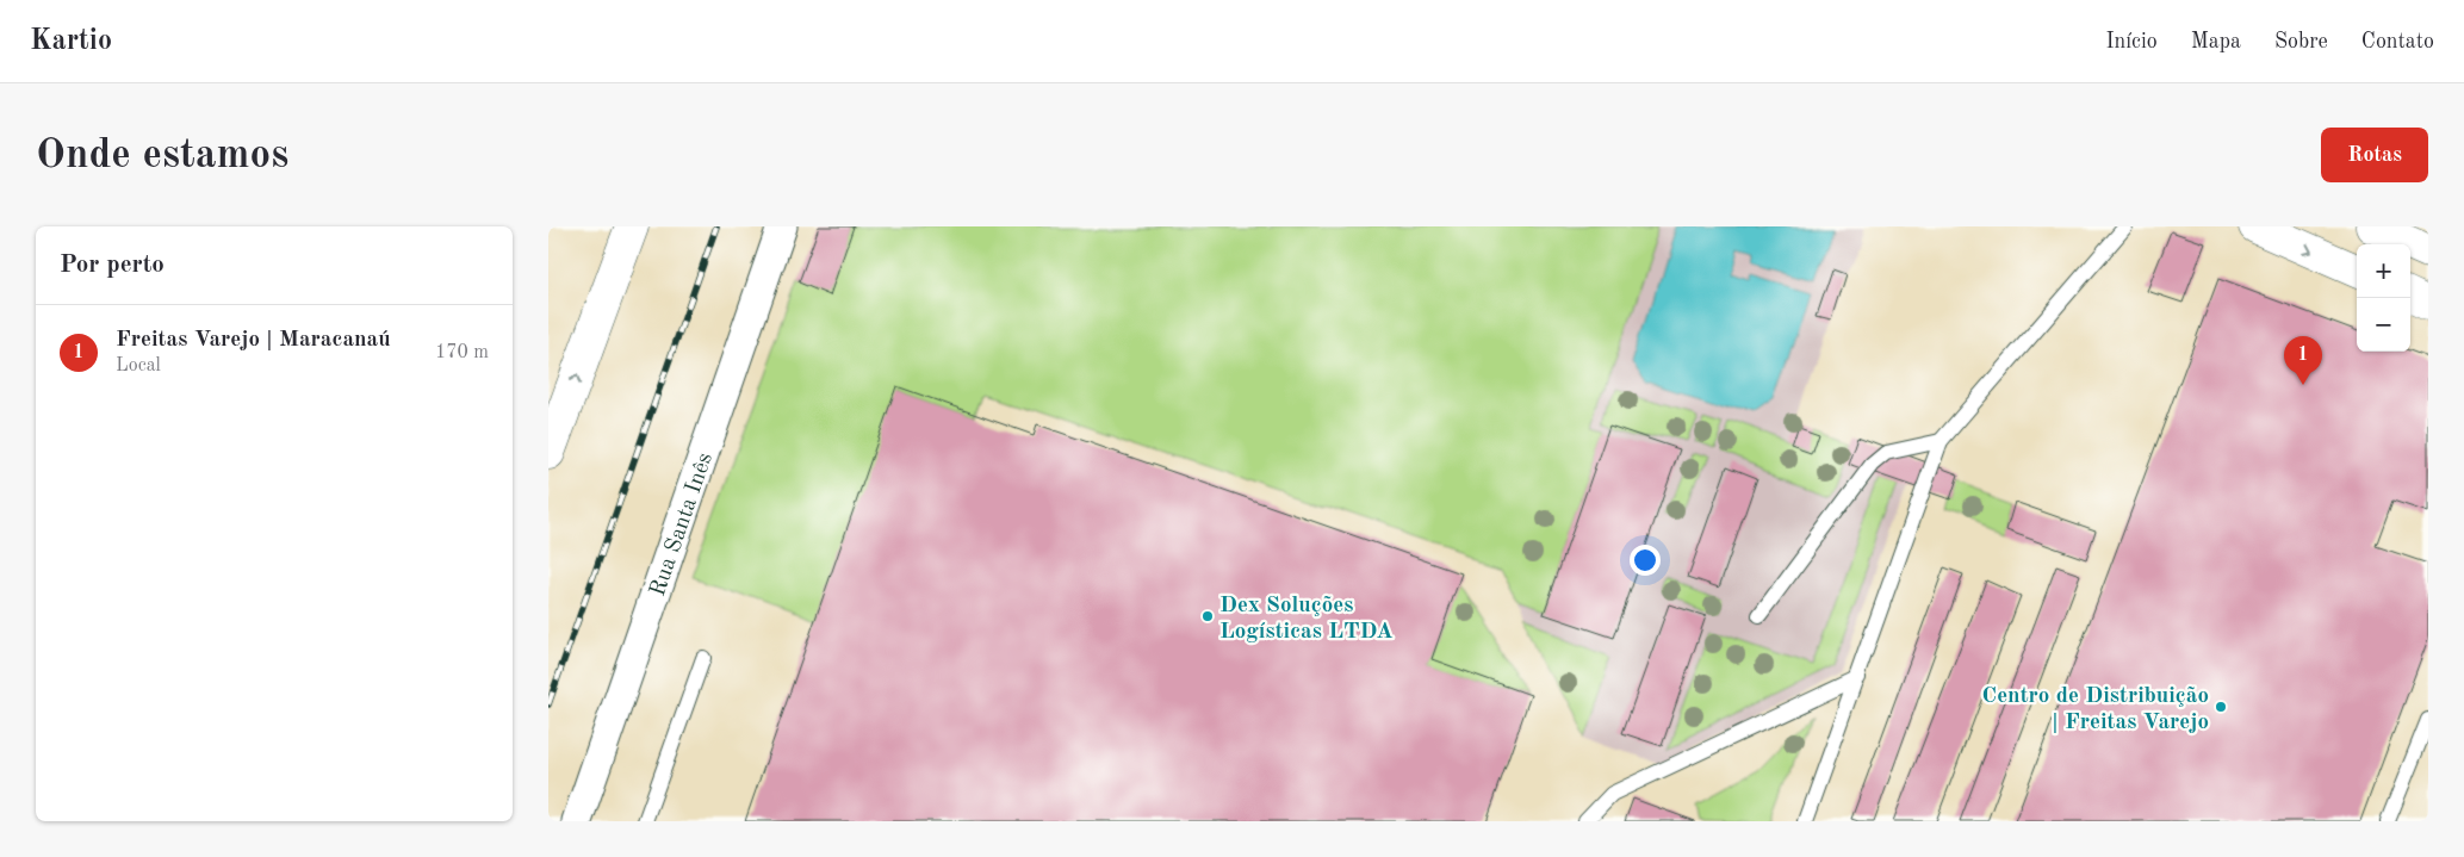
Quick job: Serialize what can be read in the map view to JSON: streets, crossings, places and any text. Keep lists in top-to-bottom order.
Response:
{
  "streets": {
    "street": ["Rua Santa Inês"]
  },
  "places": ["Dex Soluções Logísticas LTDA", "Centro de Distribuição | Freitas Varejo"],
  "page": {
    "header": "Kartio",
    "nav": [
      "Início",
      "Mapa",
      "Sobre",
      "Contato"
    ],
    "buttons": "Rotas",
    "title": "Onde estamos",
    "heading": "Por perto",
    "map_buttons": ["+", "−"],
    "list": [
      {
        "mark": "1",
        "name": "Freitas Varejo | Maracanaú",
        "note": "Local",
        "value": "170 m"
      }
    ],
    "pins": "1"
  }
}
